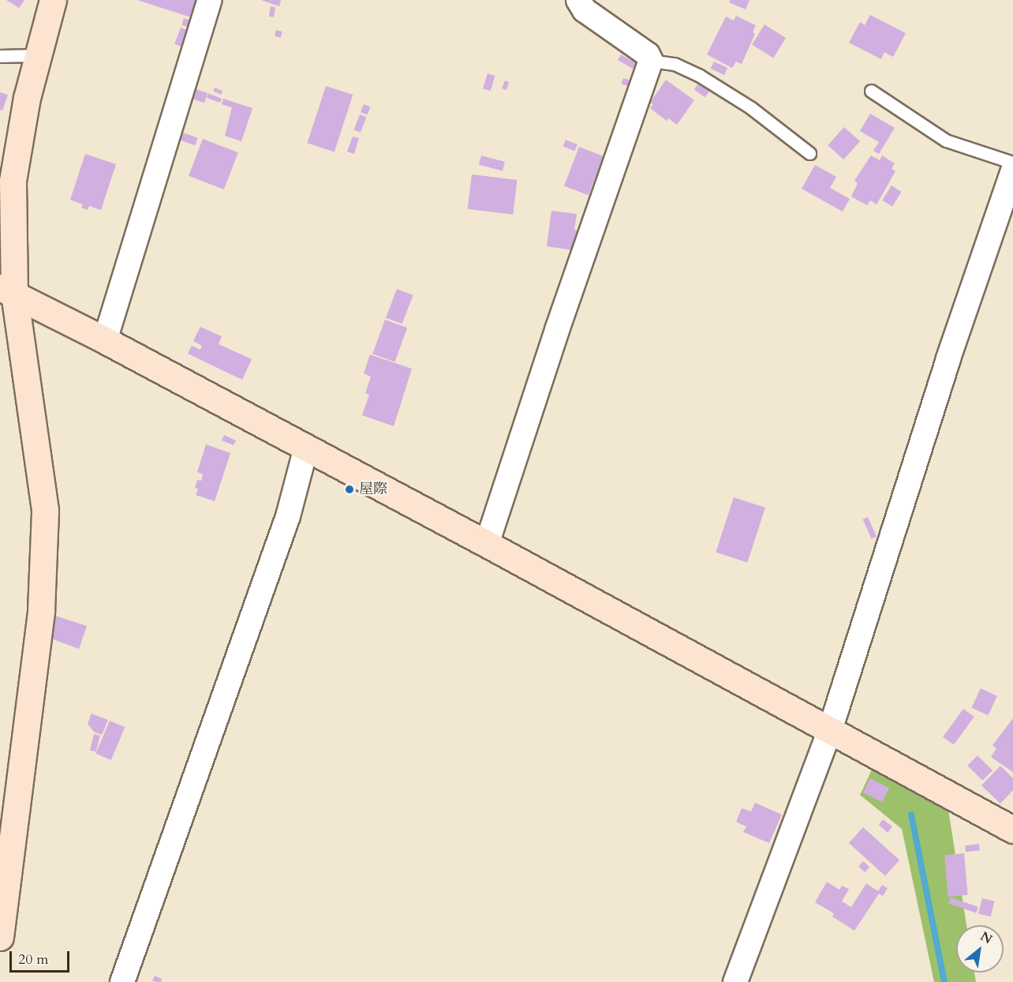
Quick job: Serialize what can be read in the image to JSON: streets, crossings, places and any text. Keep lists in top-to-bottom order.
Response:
{
  "places": ["屋際"],
  "scale_bar": "20 m",
  "north": "top right"
}
